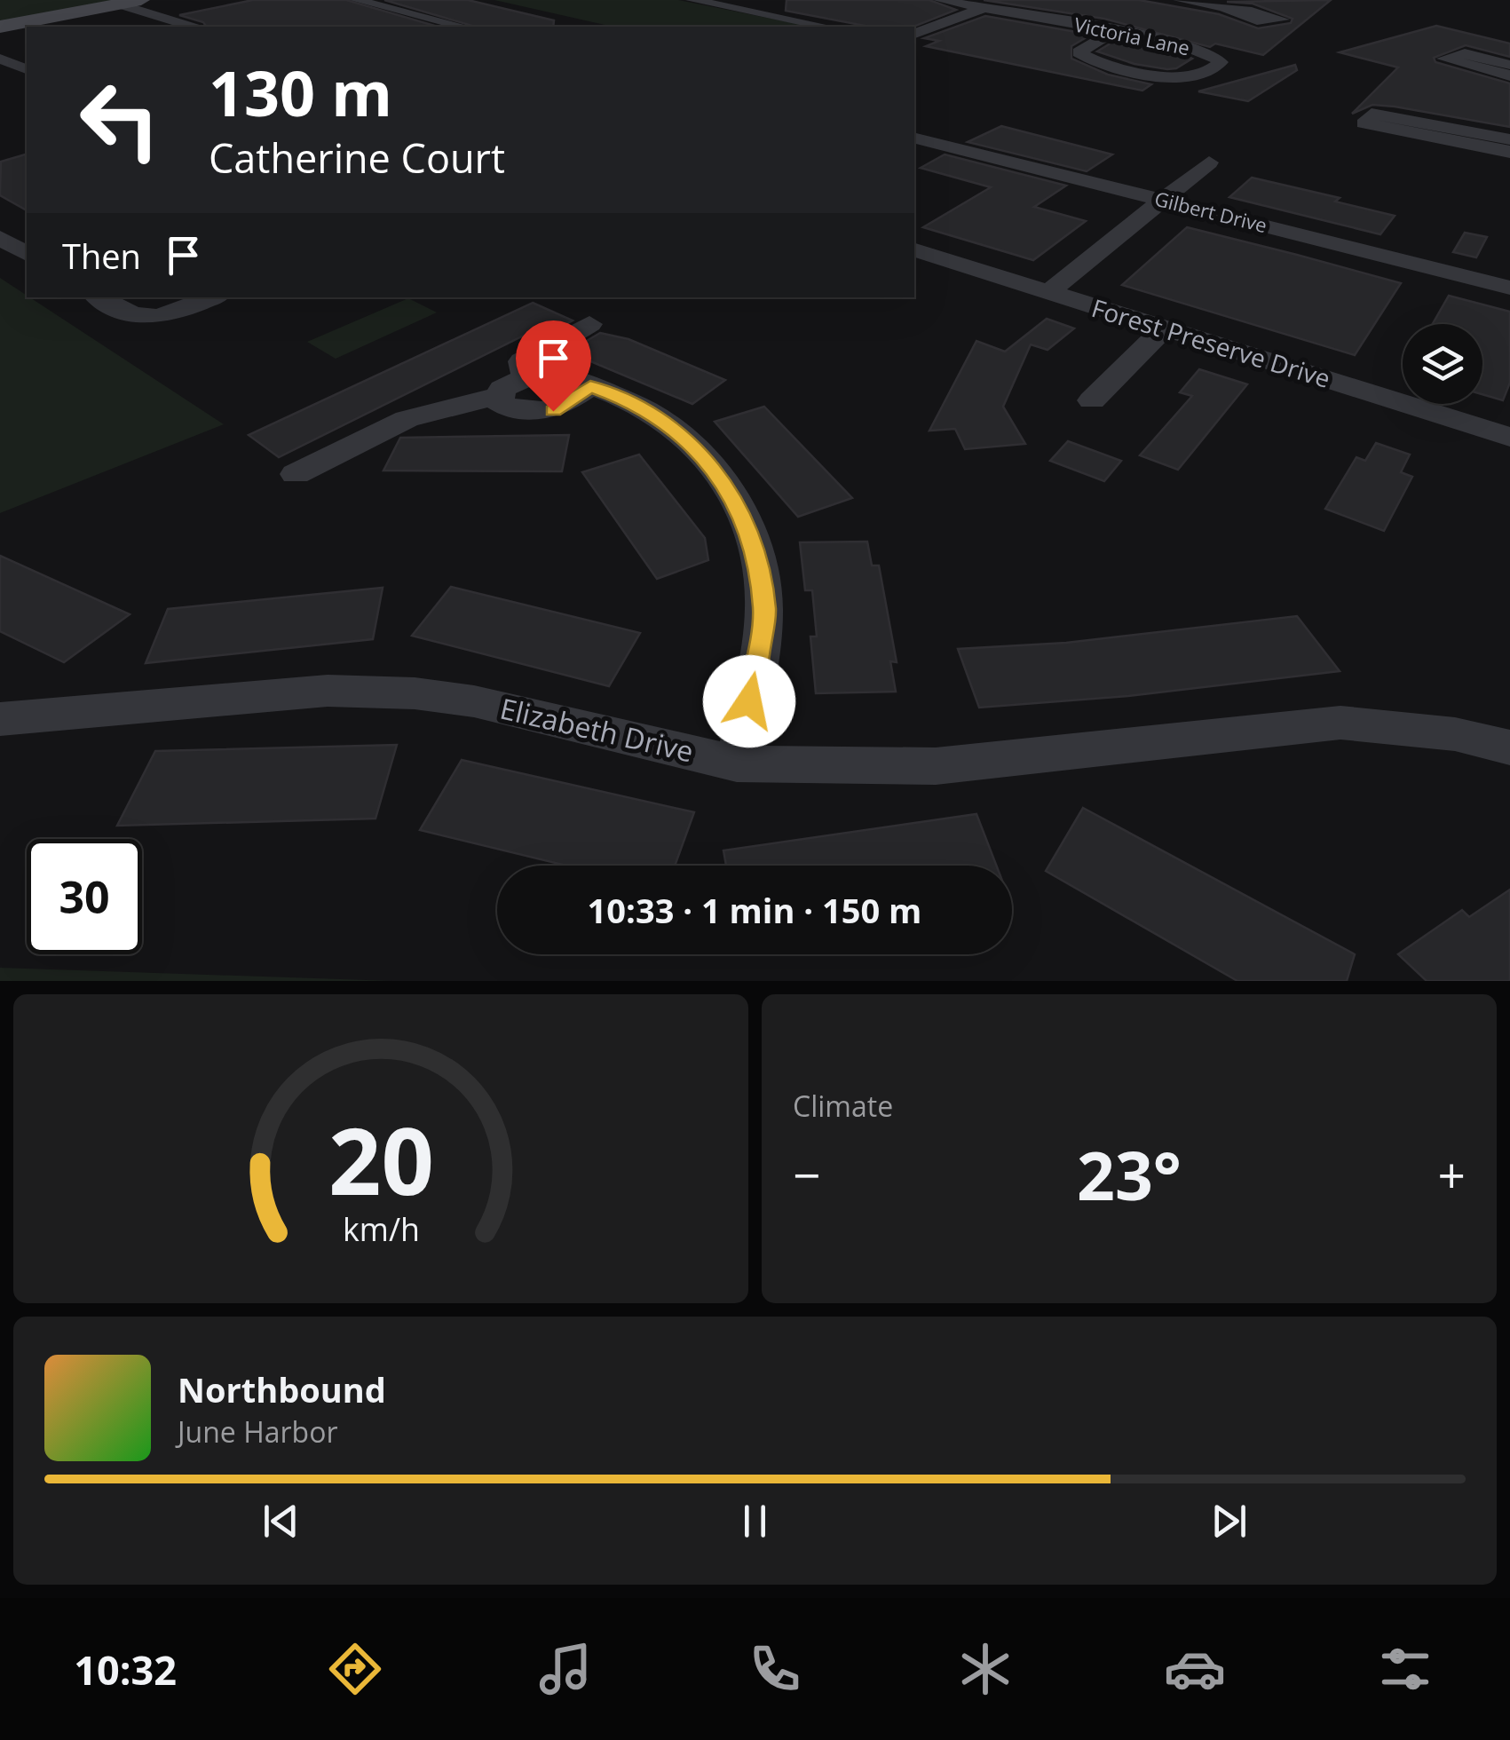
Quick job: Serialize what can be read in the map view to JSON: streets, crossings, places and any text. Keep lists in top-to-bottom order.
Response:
{
  "streets": {
    "street": [
      "Victoria Lane",
      "Gilbert Drive",
      "Forest Preserve Drive",
      "Elizabeth Drive"
    ]
  },
  "page": {
    "turn": ["130 m", "Catherine Court"],
    "then": "Then",
    "limit": "30",
    "trip": "10:33 · 1 min · 150 m",
    "tile": "Climate",
    "heat": ["−", "23°", "+"],
    "song": ["Northbound", "June Harbor"],
    "tabs": "10:32",
    "gauge": ["20", "km/h"]
  }
}
